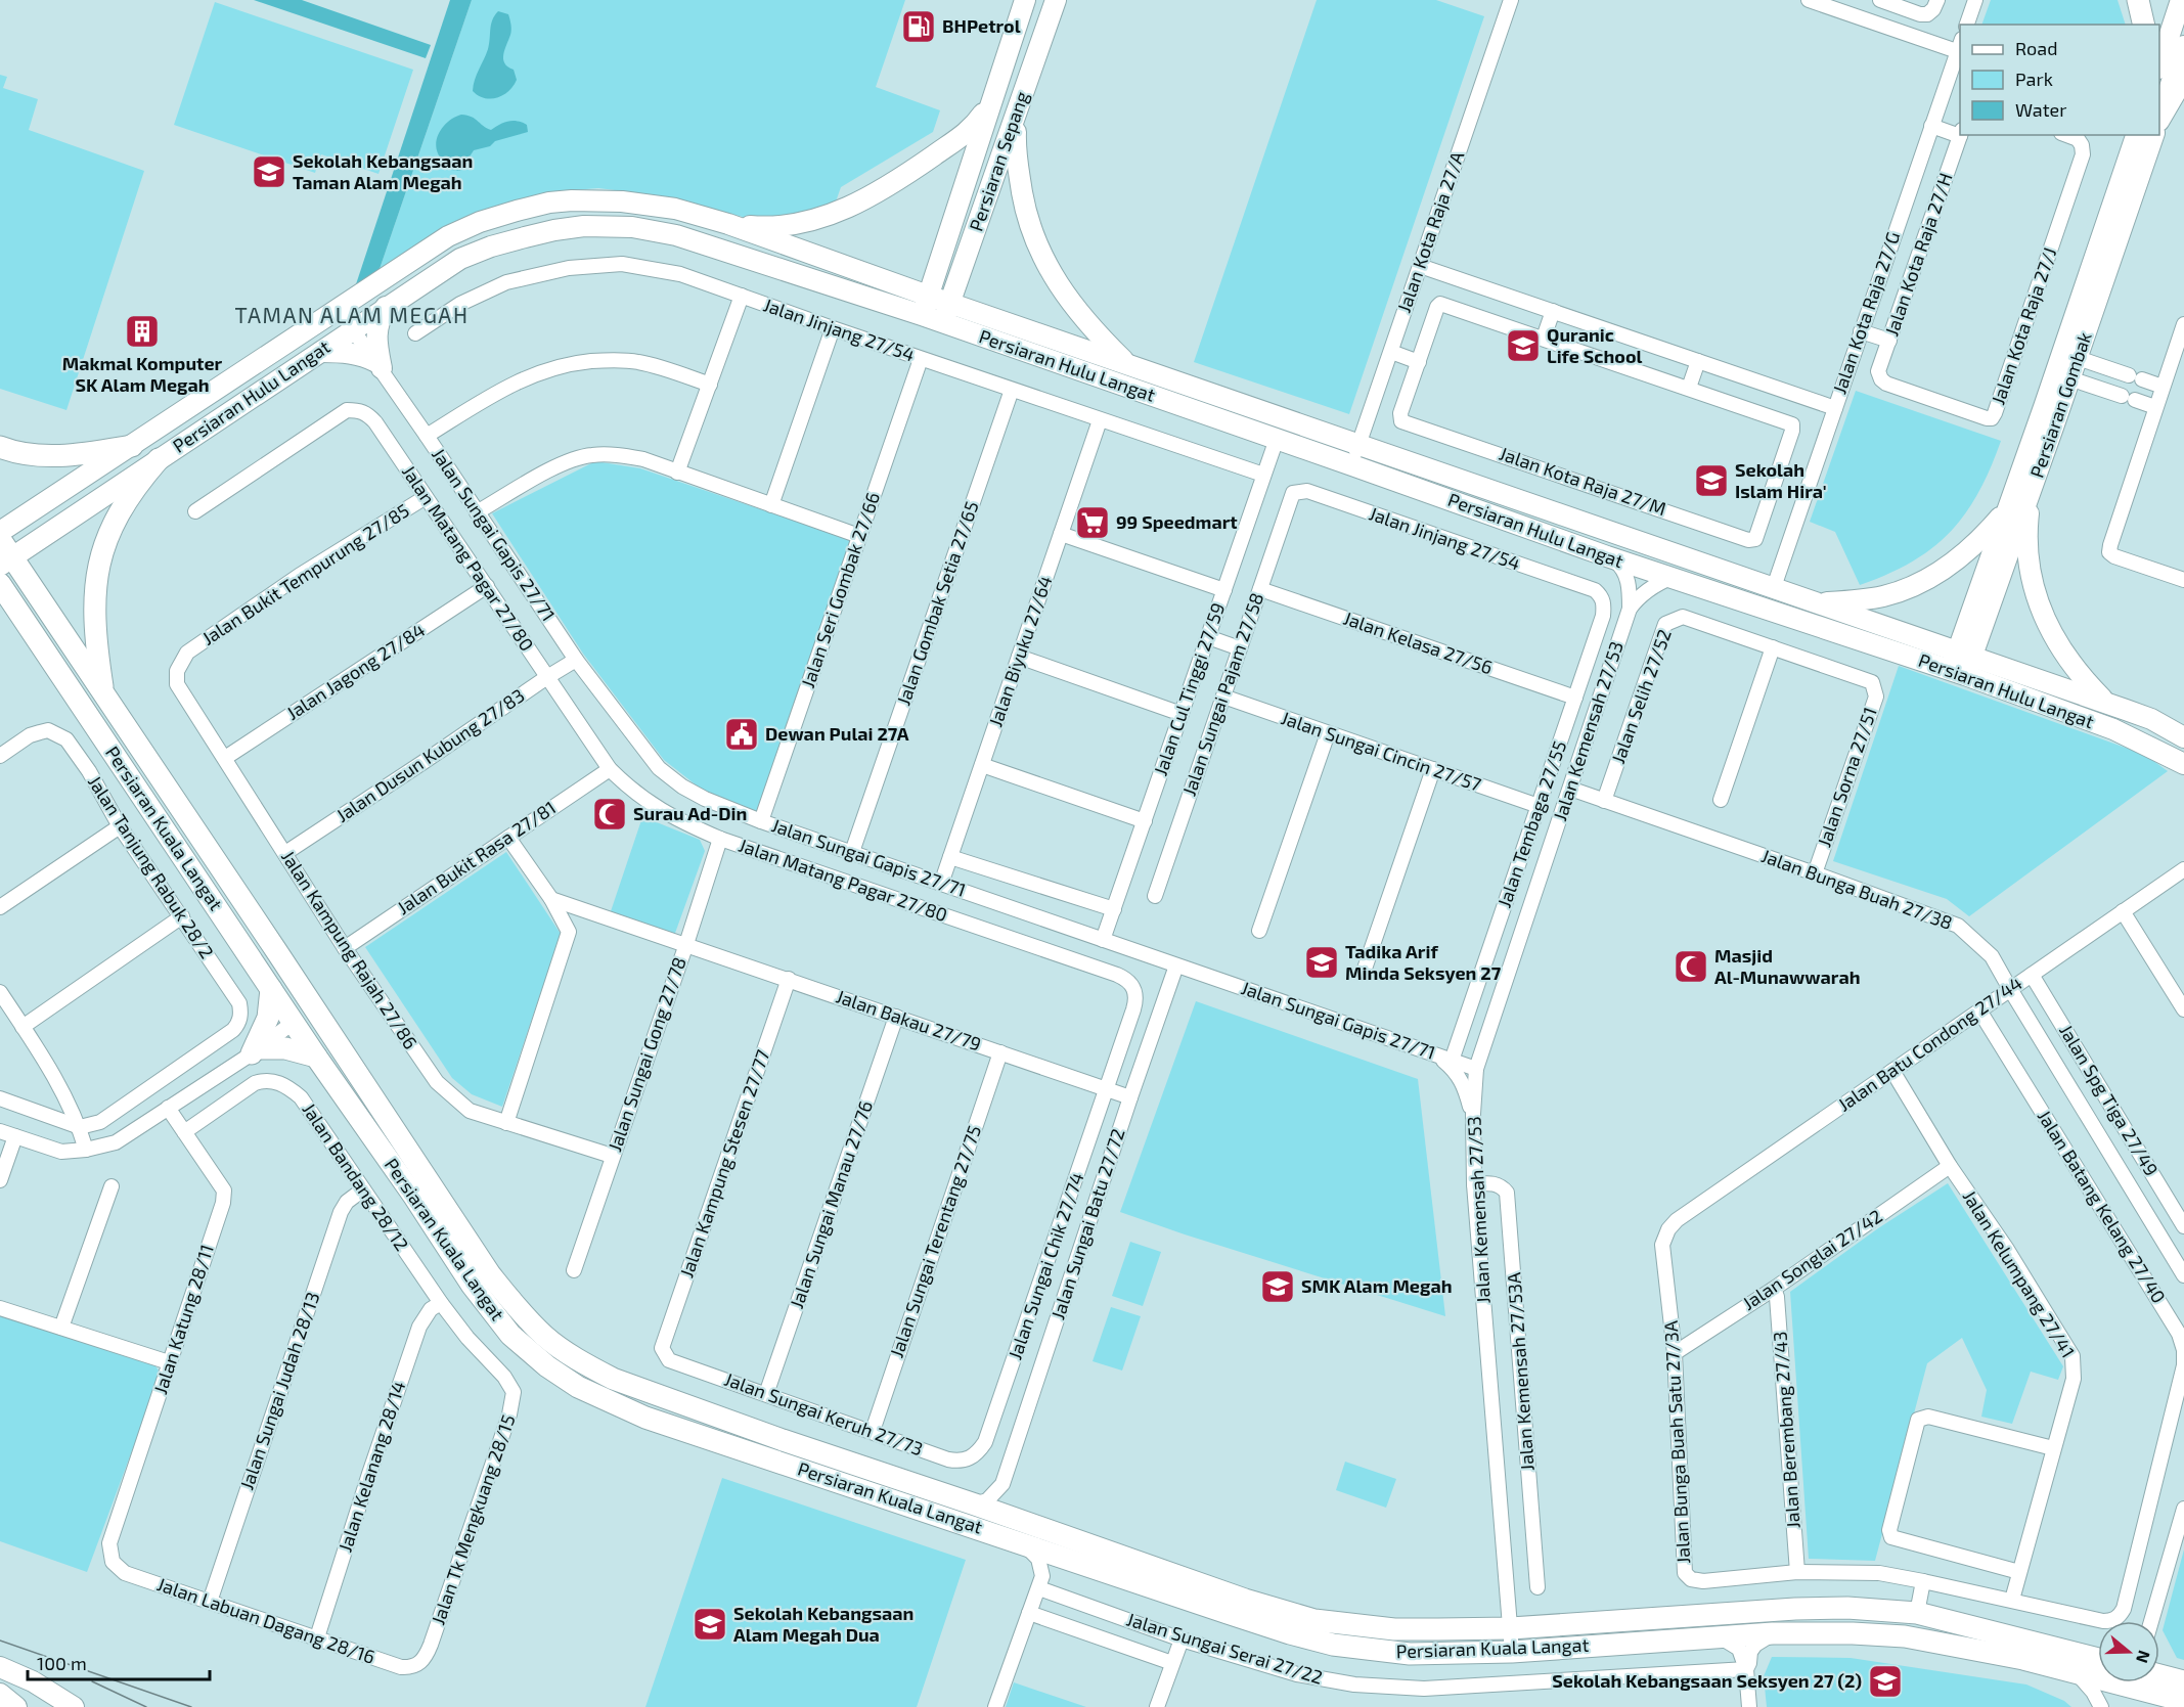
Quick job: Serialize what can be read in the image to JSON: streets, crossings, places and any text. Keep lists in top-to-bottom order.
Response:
{
  "streets": {
    "main road": [
      "Persiaran Sepang",
      "Persiaran Hulu Langat",
      "Persiaran Gombak",
      "Persiaran Kuala Langat"
    ],
    "street": [
      "Jalan Kota Raja 27/A",
      "Jalan Kota Raja 27/H",
      "Jalan Kota Raja 27/G",
      "Jalan Kota Raja 27/J",
      "Jalan Jinjang 27/54",
      "Jalan Kota Raja 27/M",
      "Jalan Sungai Gapis 27/71",
      "Jalan Matang Pagar 27/80",
      "Jalan Bukit Tempurung 27/85",
      "Jalan Seri Gombak 27/66",
      "Jalan Gombak Setia 27/65",
      "Jalan Kelasa 27/56",
      "Jalan Biyuku 27/64",
      "Jalan Jagong 27/84",
      "Jalan Cul Tinggi 27/59",
      "Jalan Sungai Pajam 27/58",
      "Jalan Selih 27/52",
      "Jalan Kemensah 27/53",
      "Jalan Sungai Cincin 27/57",
      "Jalan Dusun Kubung 27/83",
      "Jalan Sorna 27/51",
      "Jalan Tembaga 27/55",
      "Jalan Bukit Rasa 27/81",
      "Jalan Tanjung Rabuk 28/2",
      "Jalan Bunga Buah 27/38",
      "Jalan Kampung Rajah 27/86",
      "Jalan Bakau 27/79",
      "Jalan Batu Condong 27/44",
      "Jalan Sungai Gong 27/78",
      "Jalan Spg Tiga 27/49",
      "Jalan Kampung Stesen 27/77",
      "Jalan Bandang 28/12",
      "Jalan Sungai Manau 27/76",
      "Jalan Batang Kelang 27/40",
      "Jalan Sungai Batu 27/72",
      "Jalan Sungai Terentang 27/75",
      "Jalan Songlai 27/42",
      "Jalan Sungai Chik 27/74",
      "Jalan Kelumpang 27/41",
      "Jalan Katung 28/11",
      "Jalan Kemensah 27/53A",
      "Jalan Sungai Judah 28/13",
      "Jalan Sungai Keruh 27/73",
      "Jalan Berembang 27/43",
      "Jalan Bunga Buah Satu 27/3A",
      "Jalan Kelanang 28/14",
      "Jalan Tk Mengkuang 28/15",
      "Jalan Labuan Dagang 28/16",
      "Jalan Sungai Serai 27/22"
    ]
  },
  "crossings": [
    ["Persiaran Sepang", "Persiaran Hulu Langat"],
    ["Jalan Kota Raja 27/A", "Persiaran Hulu Langat"],
    ["Jalan Kota Raja 27/H", "Jalan Kota Raja 27/J"],
    ["Jalan Kota Raja 27/G", "Persiaran Hulu Langat"],
    ["Jalan Jinjang 27/54", "Jalan Seri Gombak 27/66"],
    ["Jalan Jinjang 27/54", "Jalan Gombak Setia 27/65"],
    ["Jalan Jinjang 27/54", "Jalan Biyuku 27/64"],
    ["Jalan Jinjang 27/54", "Jalan Cul Tinggi 27/59"],
    ["Jalan Jinjang 27/54", "Jalan Sungai Pajam 27/58"],
    ["Jalan Jinjang 27/54", "Jalan Tembaga 27/55"],
    ["Persiaran Hulu Langat", "Persiaran Gombak"],
    ["Persiaran Hulu Langat", "Jalan Sungai Gapis 27/71"],
    ["Persiaran Hulu Langat", "Jalan Cul Tinggi 27/59"],
    ["Persiaran Hulu Langat", "Persiaran Kuala Langat"],
    ["Jalan Sungai Gapis 27/71", "Jalan Seri Gombak 27/66"],
    ["Jalan Sungai Gapis 27/71", "Jalan Gombak Setia 27/65"],
    ["Jalan Sungai Gapis 27/71", "Jalan Biyuku 27/64"],
    ["Jalan Sungai Gapis 27/71", "Jalan Cul Tinggi 27/59"],
    ["Jalan Sungai Gapis 27/71", "Jalan Kemensah 27/53"],
    ["Jalan Sungai Gapis 27/71", "Jalan Dusun Kubung 27/83"],
    ["Jalan Sungai Gapis 27/71", "Jalan Tembaga 27/55"],
    ["Jalan Sungai Gapis 27/71", "Jalan Sungai Batu 27/72"],
    ["Jalan Matang Pagar 27/80", "Jalan Bukit Tempurung 27/85"],
    ["Jalan Matang Pagar 27/80", "Jalan Jagong 27/84"],
    ["Jalan Matang Pagar 27/80", "Jalan Dusun Kubung 27/83"],
    ["Jalan Matang Pagar 27/80", "Jalan Bukit Rasa 27/81"],
    ["Jalan Matang Pagar 27/80", "Jalan Bakau 27/79"],
    ["Jalan Matang Pagar 27/80", "Jalan Sungai Gong 27/78"],
    ["Jalan Matang Pagar 27/80", "Jalan Sungai Chik 27/74"],
    ["Jalan Bukit Tempurung 27/85", "Jalan Kampung Rajah 27/86"],
    ["Jalan Kelasa 27/56", "Jalan Sungai Pajam 27/58"],
    ["Jalan Kelasa 27/56", "Jalan Tembaga 27/55"],
    ["Jalan Jagong 27/84", "Jalan Kampung Rajah 27/86"],
    ["Jalan Sungai Pajam 27/58", "Jalan Sungai Cincin 27/57"],
    ["Jalan Selih 27/52", "Jalan Sorna 27/51"],
    ["Jalan Selih 27/52", "Jalan Bunga Buah 27/38"],
    ["Jalan Kemensah 27/53", "Persiaran Kuala Langat"],
    ["Jalan Kemensah 27/53", "Jalan Bunga Buah 27/38"],
    ["Jalan Kemensah 27/53", "Jalan Kemensah 27/53A"],
    ["Jalan Sungai Cincin 27/57", "Jalan Tembaga 27/55"],
    ["Jalan Dusun Kubung 27/83", "Jalan Kampung Rajah 27/86"],
    ["Jalan Sorna 27/51", "Jalan Bunga Buah 27/38"],
    ["Jalan Bukit Rasa 27/81", "Jalan Kampung Rajah 27/86"],
    ["Jalan Bunga Buah 27/38", "Jalan Batu Condong 27/44"],
    ["Jalan Kampung Rajah 27/86", "Jalan Sungai Gong 27/78"],
    ["Jalan Bakau 27/79", "Jalan Sungai Gong 27/78"],
    ["Jalan Bakau 27/79", "Jalan Kampung Stesen 27/77"],
    ["Jalan Bakau 27/79", "Jalan Sungai Manau 27/76"],
    ["Jalan Bakau 27/79", "Jalan Sungai Batu 27/72"],
    ["Jalan Bakau 27/79", "Jalan Sungai Terentang 27/75"],
    ["Jalan Bakau 27/79", "Jalan Sungai Chik 27/74"],
    ["Jalan Batu Condong 27/44", "Jalan Spg Tiga 27/49"],
    ["Jalan Batu Condong 27/44", "Jalan Batang Kelang 27/40"],
    ["Jalan Batu Condong 27/44", "Jalan Kelumpang 27/41"],
    ["Jalan Batu Condong 27/44", "Jalan Bunga Buah Satu 27/3A"],
    ["Jalan Kampung Stesen 27/77", "Jalan Sungai Keruh 27/73"],
    ["Jalan Bandang 28/12", "Jalan Katung 28/11"],
    ["Jalan Bandang 28/12", "Jalan Sungai Judah 28/13"],
    ["Jalan Bandang 28/12", "Jalan Kelanang 28/14"],
    ["Jalan Bandang 28/12", "Jalan Tk Mengkuang 28/15"],
    ["Jalan Sungai Manau 27/76", "Jalan Sungai Keruh 27/73"],
    ["Jalan Batang Kelang 27/40", "Jalan Kelumpang 27/41"],
    ["Jalan Batang Kelang 27/40", "Jalan Bunga Buah Satu 27/3A"],
    ["Jalan Sungai Terentang 27/75", "Jalan Sungai Keruh 27/73"],
    ["Jalan Songlai 27/42", "Jalan Kelumpang 27/41"],
    ["Jalan Songlai 27/42", "Jalan Berembang 27/43"],
    ["Jalan Songlai 27/42", "Jalan Bunga Buah Satu 27/3A"],
    ["Jalan Sungai Chik 27/74", "Jalan Sungai Keruh 27/73"],
    ["Jalan Katung 28/11", "Jalan Labuan Dagang 28/16"],
    ["Jalan Sungai Judah 28/13", "Jalan Labuan Dagang 28/16"],
    ["Jalan Berembang 27/43", "Jalan Bunga Buah Satu 27/3A"],
    ["Jalan Kelanang 28/14", "Jalan Labuan Dagang 28/16"],
    ["Jalan Tk Mengkuang 28/15", "Jalan Labuan Dagang 28/16"]
  ],
  "districts": ["TAMAN ALAM MEGAH"],
  "places": {
    "fuel station": ["BHPetrol"],
    "school or university": [
      "Sekolah Kebangsaan Taman Alam Megah",
      "Quranic Life School",
      "Sekolah Islam Hira'",
      "Tadika Arif Minda Seksyen 27",
      "SMK Alam Megah",
      "Sekolah Kebangsaan Alam Megah Dua",
      "Sekolah Kebangsaan Seksyen 27 (2)"
    ],
    "building": ["Makmal Komputer SK Alam Megah"],
    "supermarket": ["99 Speedmart"],
    "public building": ["Dewan Pulai 27A"],
    "mosque": ["Surau Ad-Din", "Masjid Al-Munawwarah"]
  },
  "legend": ["Road", "Park", "Water"],
  "scale_bar": "100 m",
  "north": "right"
}
